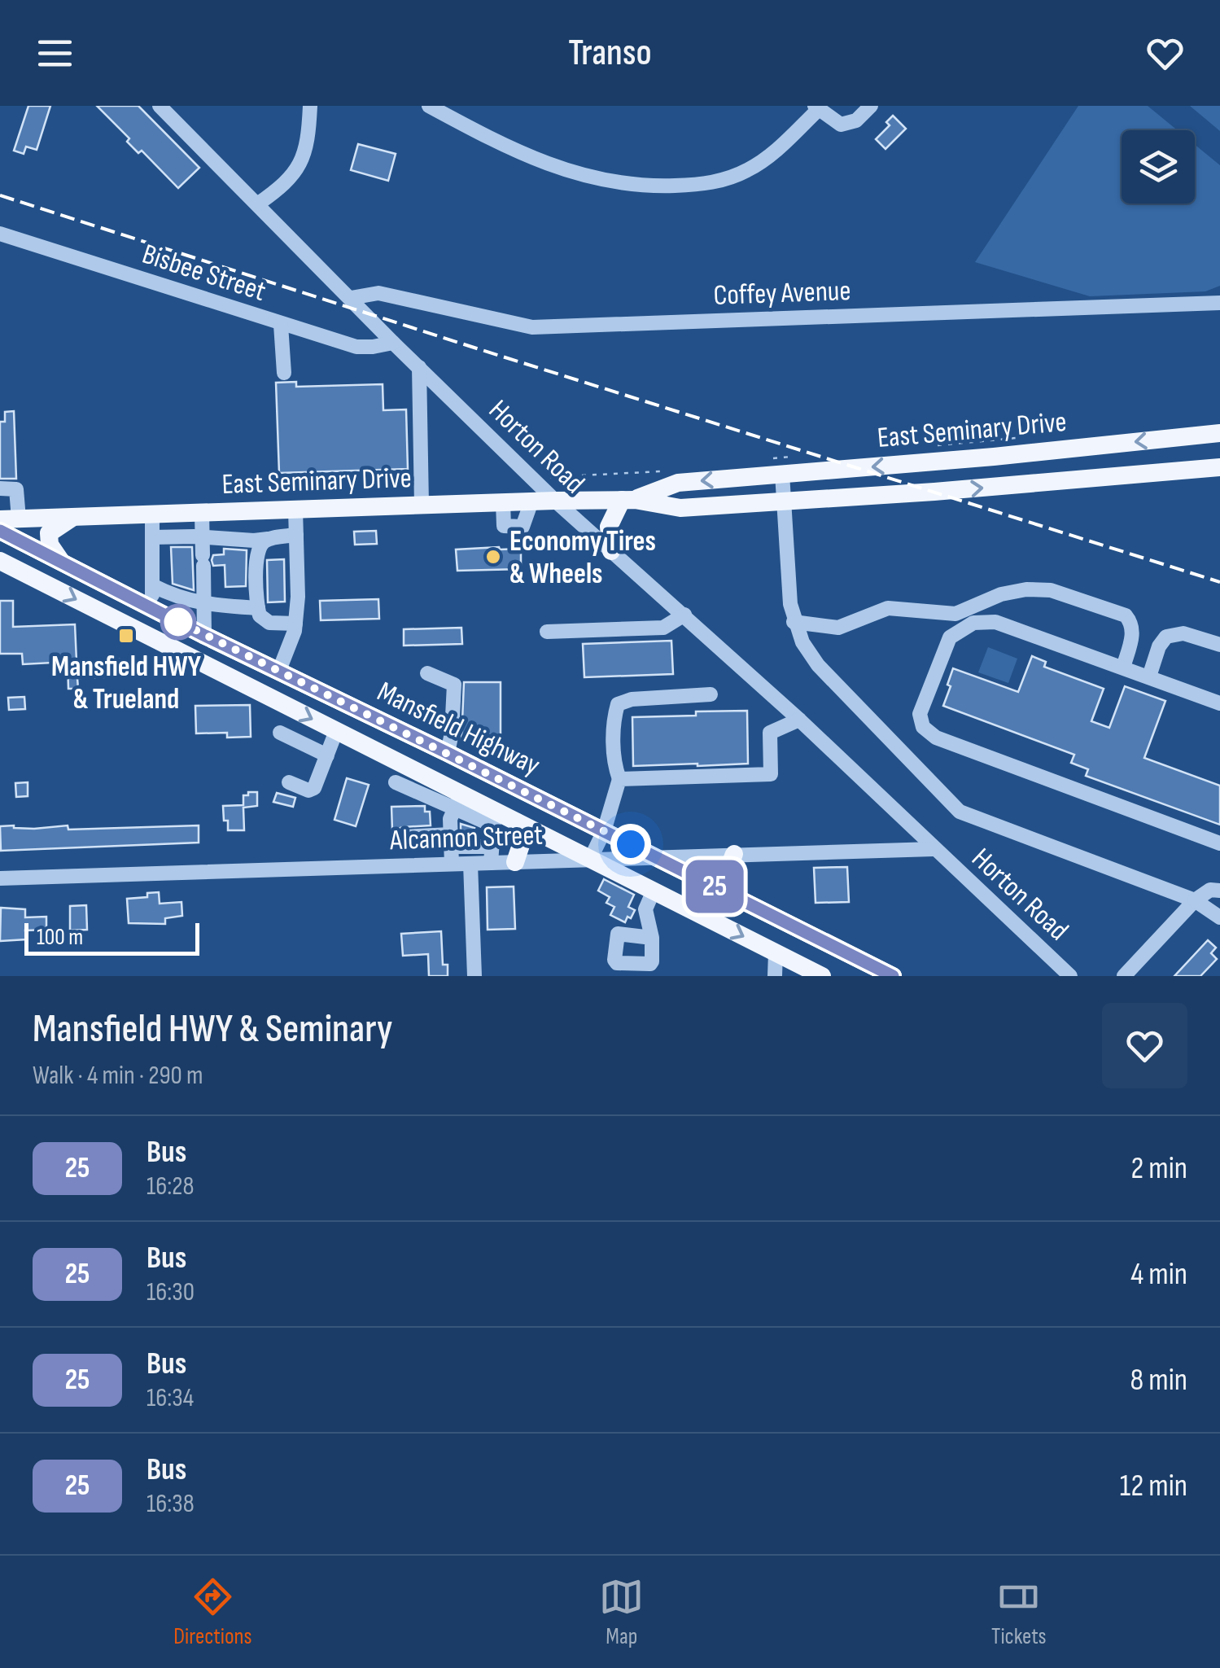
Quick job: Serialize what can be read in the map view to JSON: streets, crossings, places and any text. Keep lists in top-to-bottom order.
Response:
{
  "streets": {
    "main road": ["East Seminary Drive", "Mansfield Highway"],
    "street": [
      "Bisbee Street",
      "Coffey Avenue",
      "Horton Road",
      "Alcannon Street"
    ]
  },
  "crossings": [
    ["Bisbee Street", "Horton Road"],
    ["Coffey Avenue", "Horton Road"],
    ["East Seminary Drive", "Horton Road"],
    ["Horton Road", "Alcannon Street"],
    ["Mansfield Highway", "Alcannon Street"]
  ],
  "places": {
    "other": ["Economy Tires & Wheels"],
    "transit": ["Mansfield HWY & Trueland"]
  },
  "lines": ["bus line 25"],
  "scale_bar": "100 m",
  "page": {
    "header": "Transo",
    "on_map": "25",
    "scale": "100 m",
    "heading": ["Mansfield HWY & Seminary", "Walk · 4 min · 290 m"],
    "list": [
      {
        "mark": "25",
        "name": "Bus",
        "note": "16:28",
        "value": "2 min"
      },
      {
        "mark": "25",
        "name": "Bus",
        "note": "16:30",
        "value": "4 min"
      },
      {
        "mark": "25",
        "name": "Bus",
        "note": "16:34",
        "value": "8 min"
      },
      {
        "mark": "25",
        "name": "Bus",
        "note": "16:38",
        "value": "12 min"
      }
    ],
    "tabs": ["Directions", "Map", "Tickets"]
  }
}
